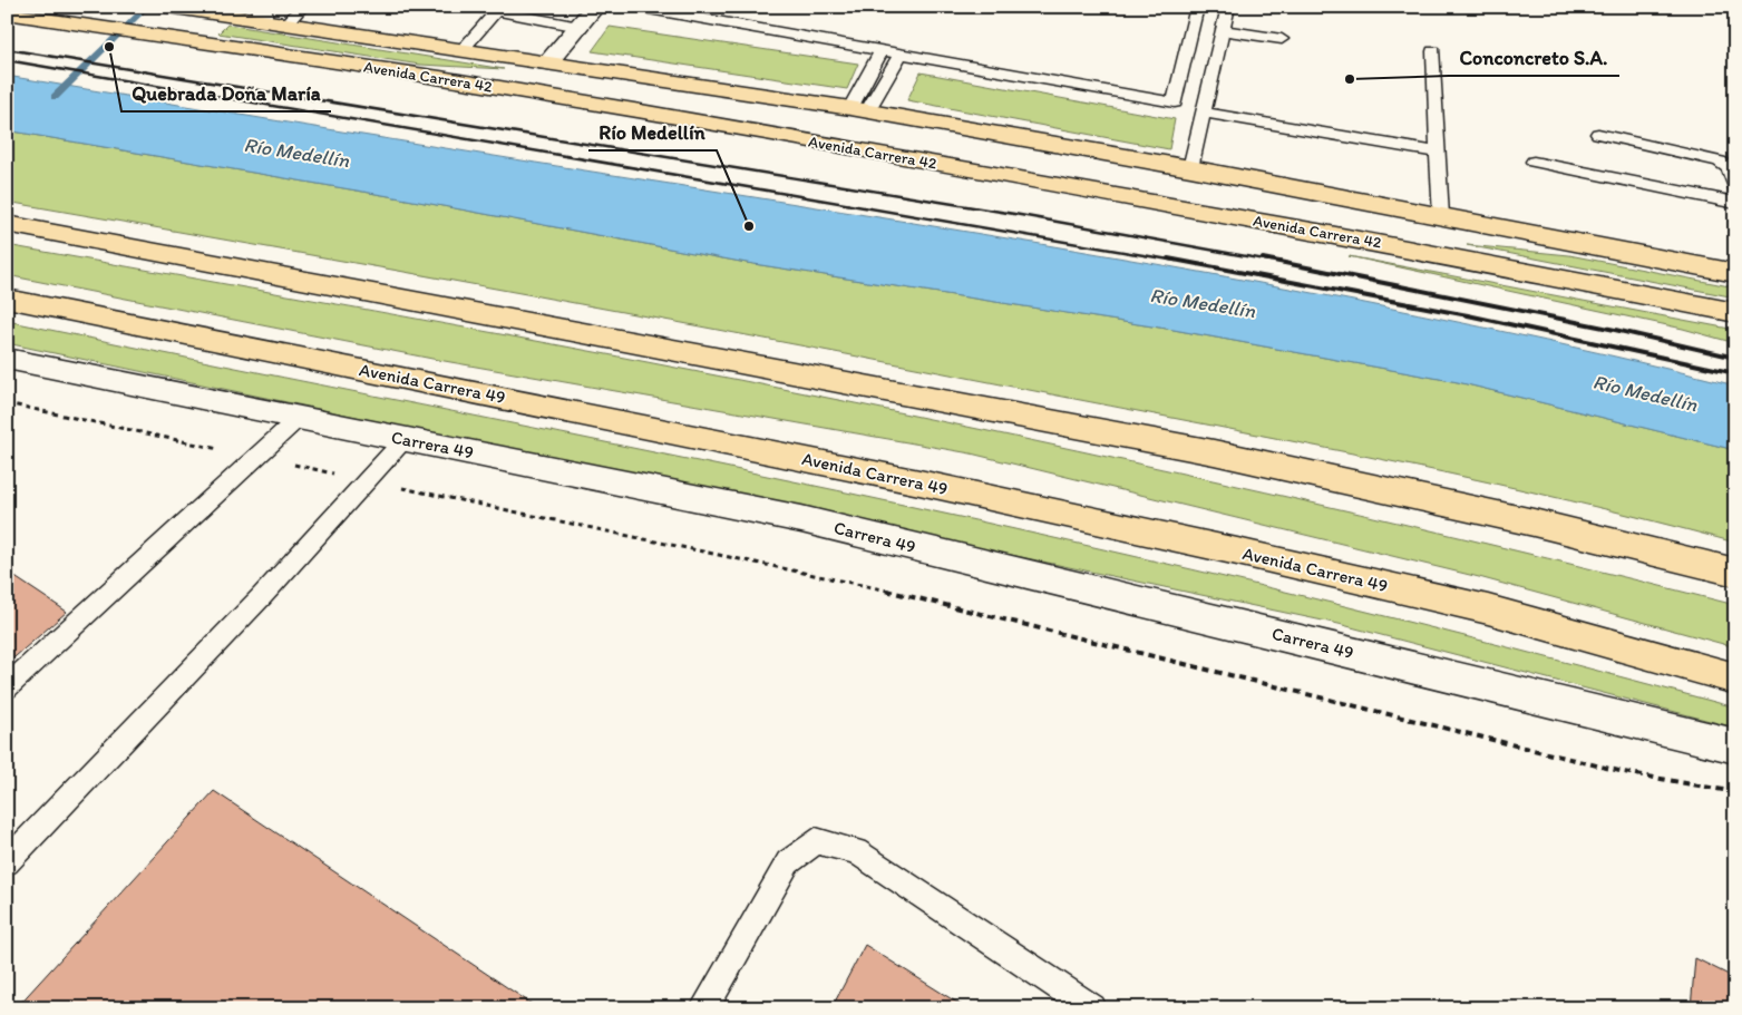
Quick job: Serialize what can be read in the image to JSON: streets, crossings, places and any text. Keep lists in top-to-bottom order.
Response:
{
  "streets": {
    "highway": ["Avenida Carrera 42", "Avenida Carrera 49"],
    "street": ["Carrera 49"]
  },
  "water": ["Río Medellín"],
  "places": ["Quebrada Doña María", "Conconcreto S.A.", "Río Medellín"]
}
